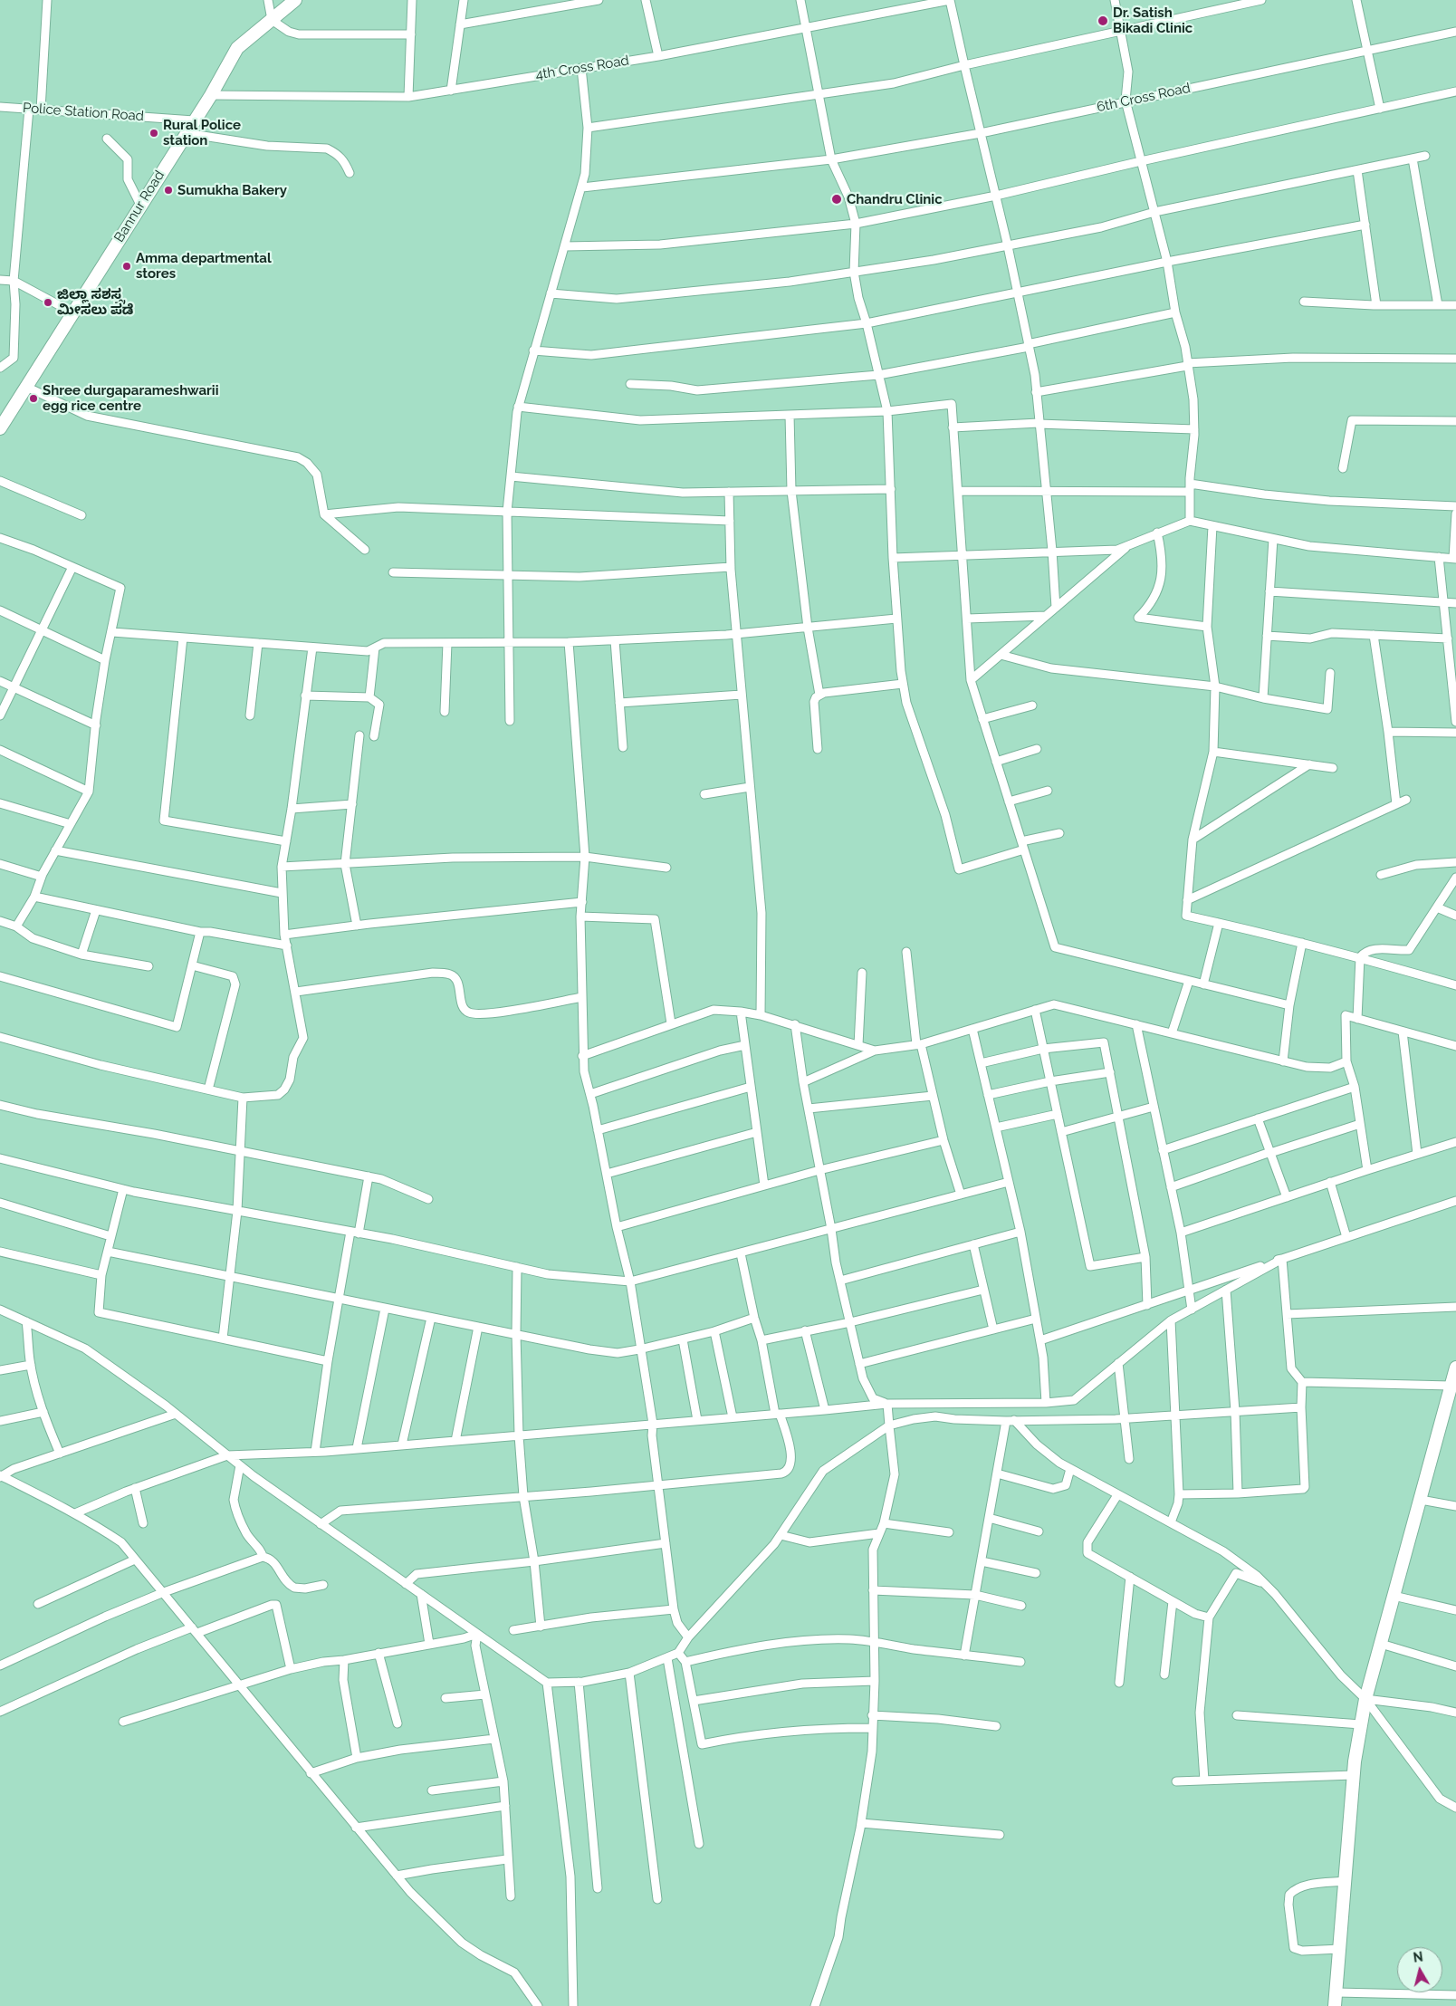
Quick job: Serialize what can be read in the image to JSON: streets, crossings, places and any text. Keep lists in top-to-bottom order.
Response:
{
  "streets": {
    "street": [
      "4th Cross Road",
      "6th Cross Road",
      "Police Station Road",
      "Bannur Road"
    ]
  },
  "crossings": [
    ["4th Cross Road", "Bannur Road"],
    ["Police Station Road", "Bannur Road"]
  ],
  "places": [
    "Dr. Satish Bikadi Clinic",
    "Rural Police station",
    "Sumukha Bakery",
    "Chandru Clinic",
    "Amma departmental stores",
    "ಜಿಲ್ಲಾ ಸಶಸ್ತ್ರ ಮೀಸಲು ಪಡೆ",
    "Shree durgaparameshwarii egg rice centre"
  ],
  "north": "top"
}
